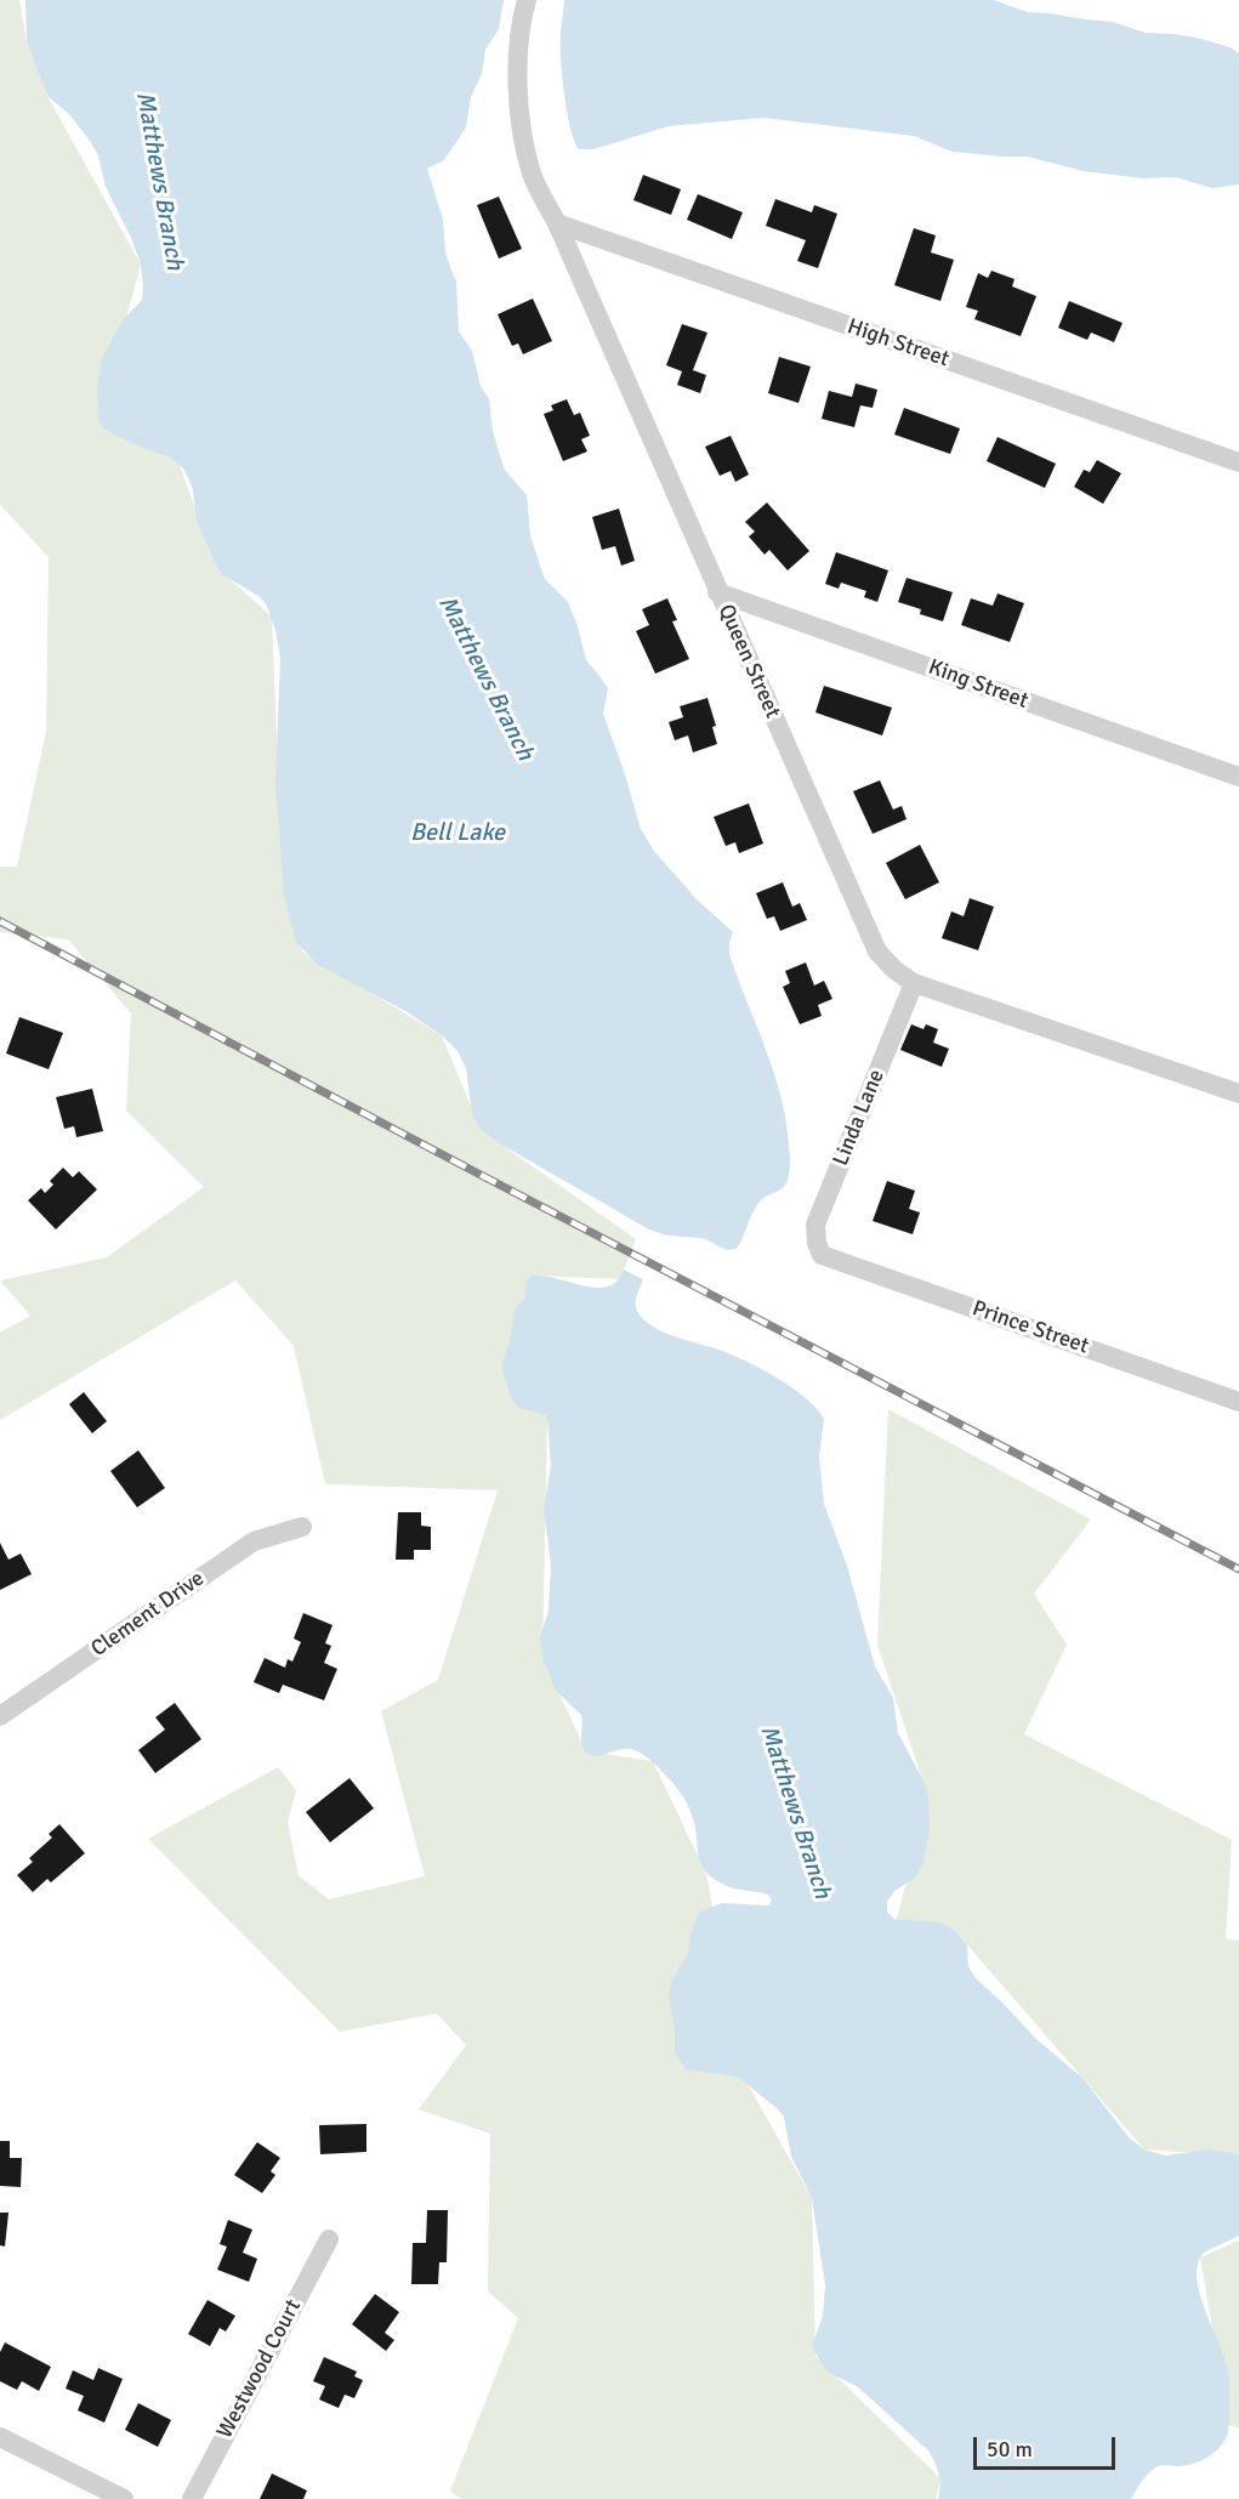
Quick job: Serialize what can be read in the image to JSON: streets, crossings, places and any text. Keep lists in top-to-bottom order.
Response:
{
  "streets": {
    "street": [
      "High Street",
      "Queen Street",
      "King Street",
      "Linda Lane",
      "Prince Street",
      "Clement Drive",
      "Westwood Court"
    ]
  },
  "crossings": [
    ["High Street", "Queen Street"],
    ["Queen Street", "King Street"],
    ["Queen Street", "Linda Lane"],
    ["Linda Lane", "Prince Street"]
  ],
  "water": ["Matthews Branch", "Bell Lake"],
  "scale_bar": "50 m"
}
